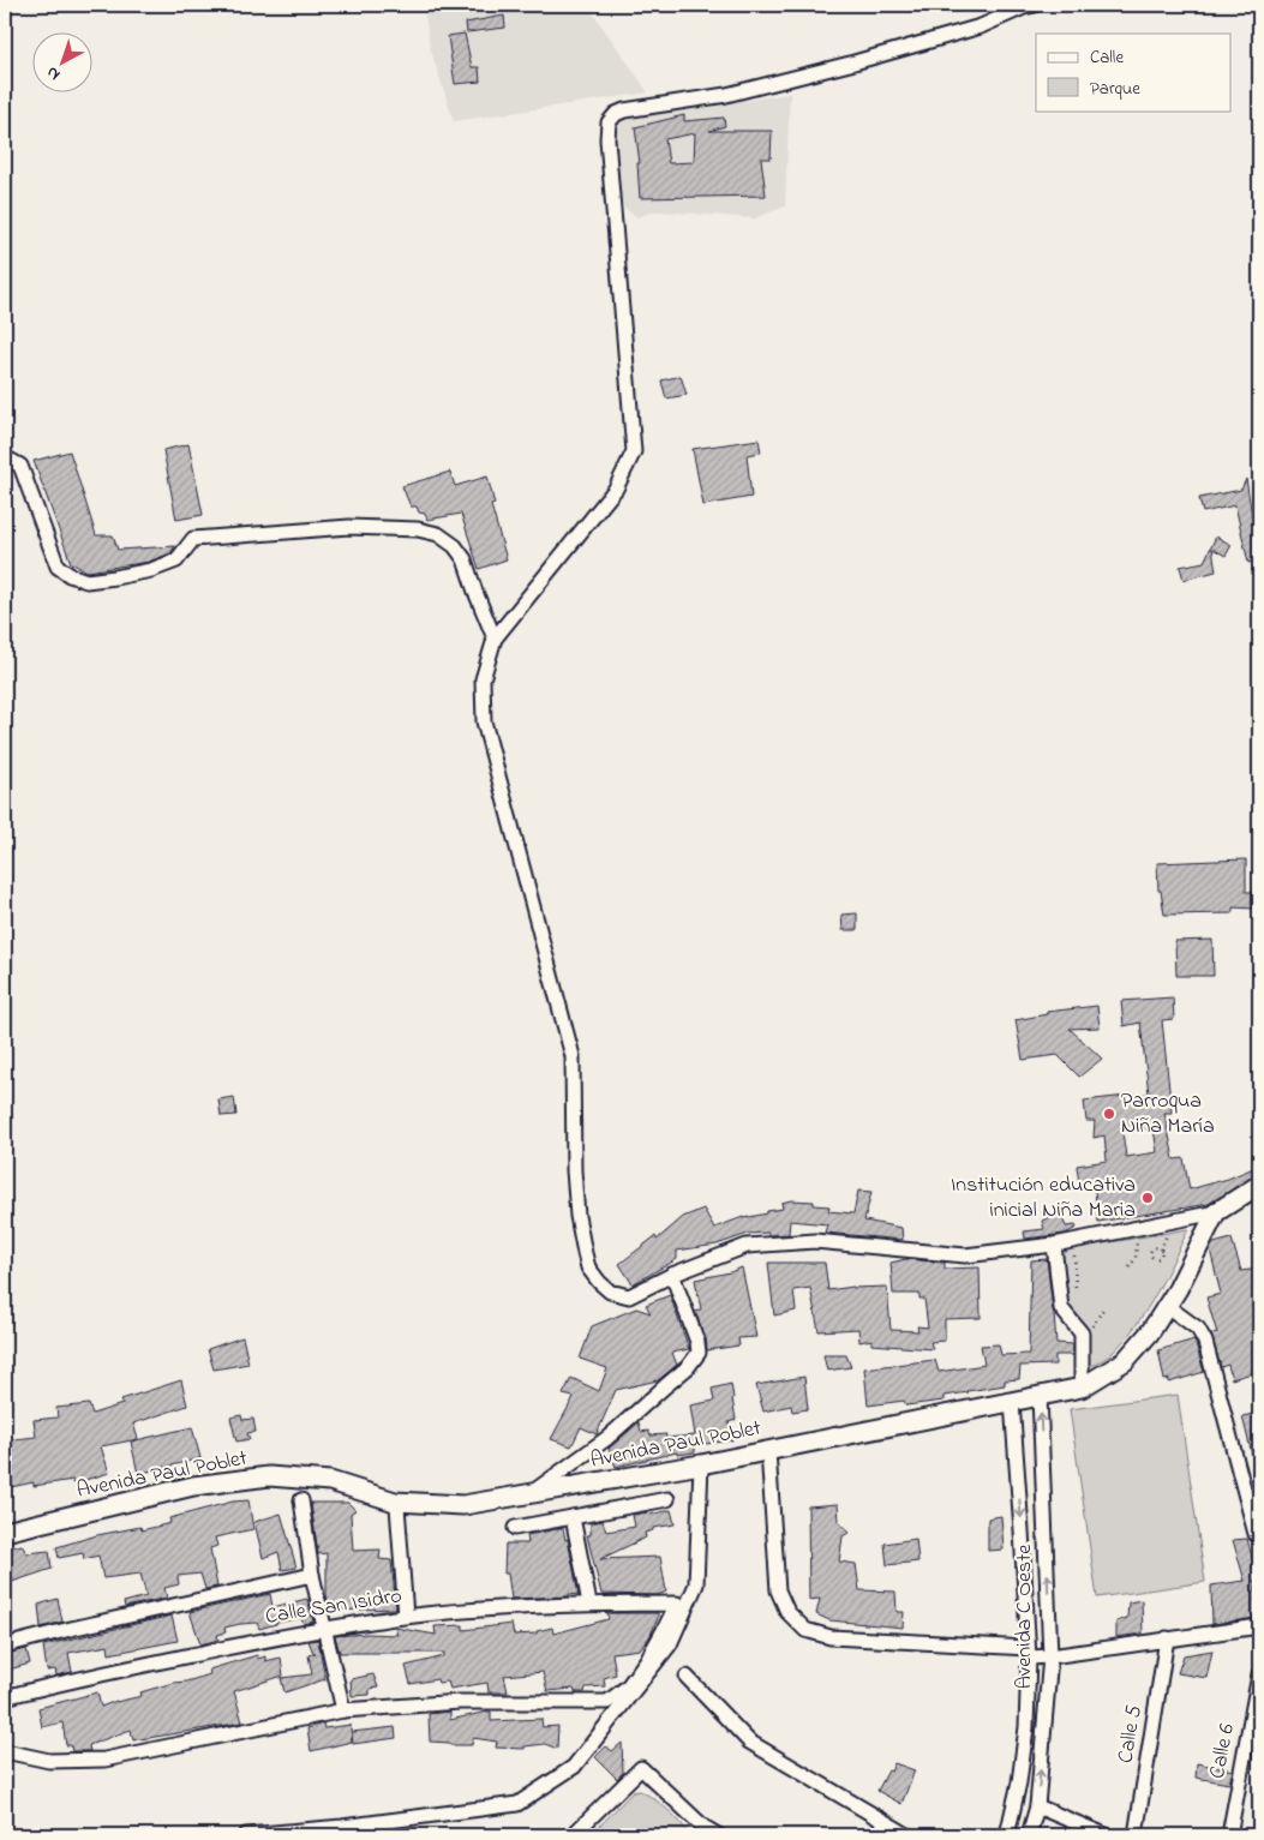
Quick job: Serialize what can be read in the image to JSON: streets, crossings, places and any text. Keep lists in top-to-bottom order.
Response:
{
  "streets": {
    "main road": ["Avenida Paul Poblet"],
    "street": [
      "Calle San Isidro",
      "Avenida C Oeste",
      "Calle 5",
      "Calle 6"
    ]
  },
  "crossings": [
    ["Avenida Paul Poblet", "Avenida C Oeste"]
  ],
  "places": ["Parroqua Niña María", "Institución educativa inicial Niña Maria"],
  "legend": ["Calle", "Parque"],
  "north": "bottom left"
}
